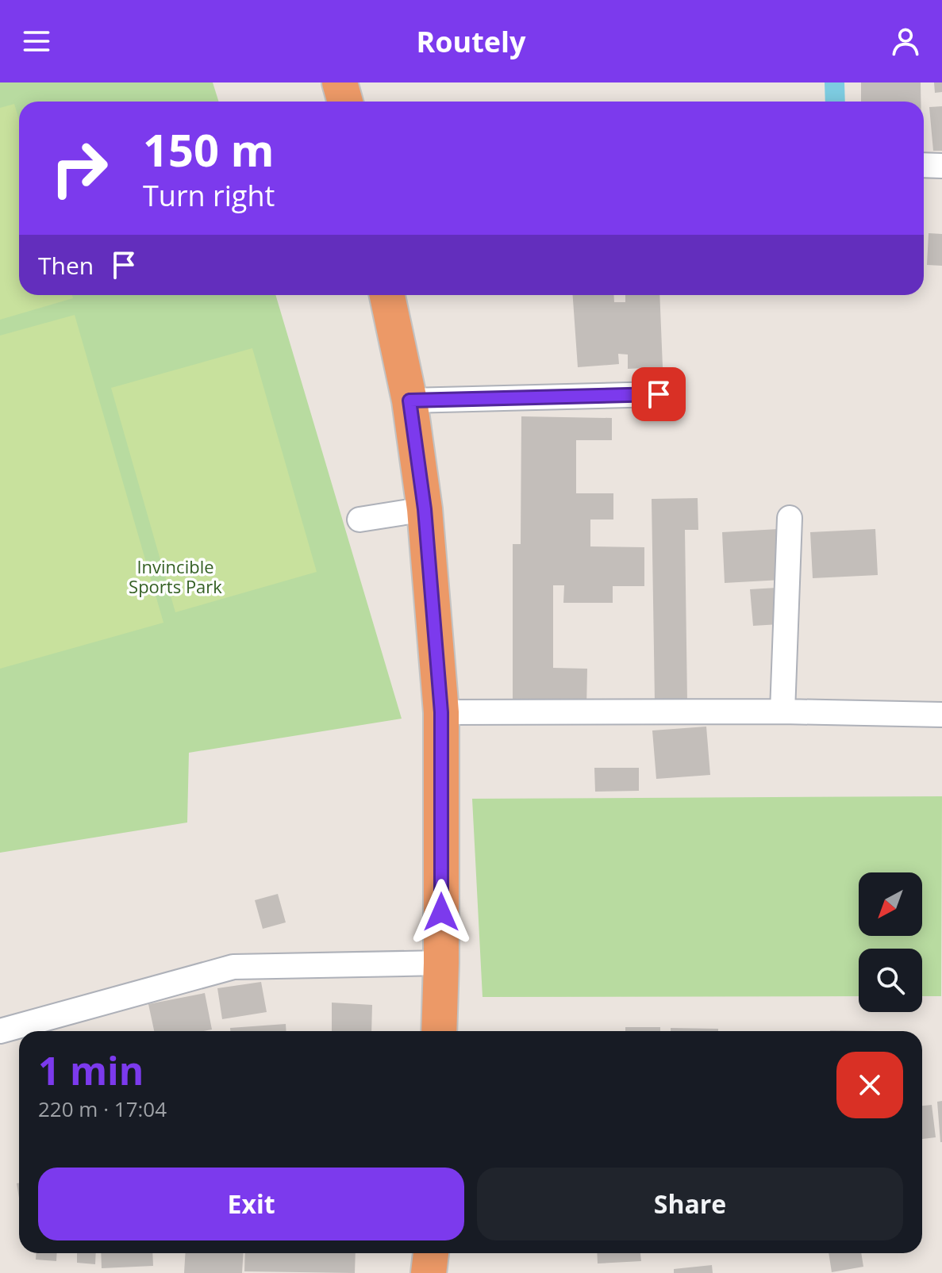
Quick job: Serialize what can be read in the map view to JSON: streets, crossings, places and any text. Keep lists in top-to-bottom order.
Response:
{
  "parks": ["Invincible Sports Park"],
  "north": "bottom left",
  "page": {
    "header": "Routely",
    "turn": ["150 m", "Turn right"],
    "then": "Then",
    "heading": ["1 min", "220 m · 17:04"],
    "buttons": ["Exit", "Share"]
  }
}
